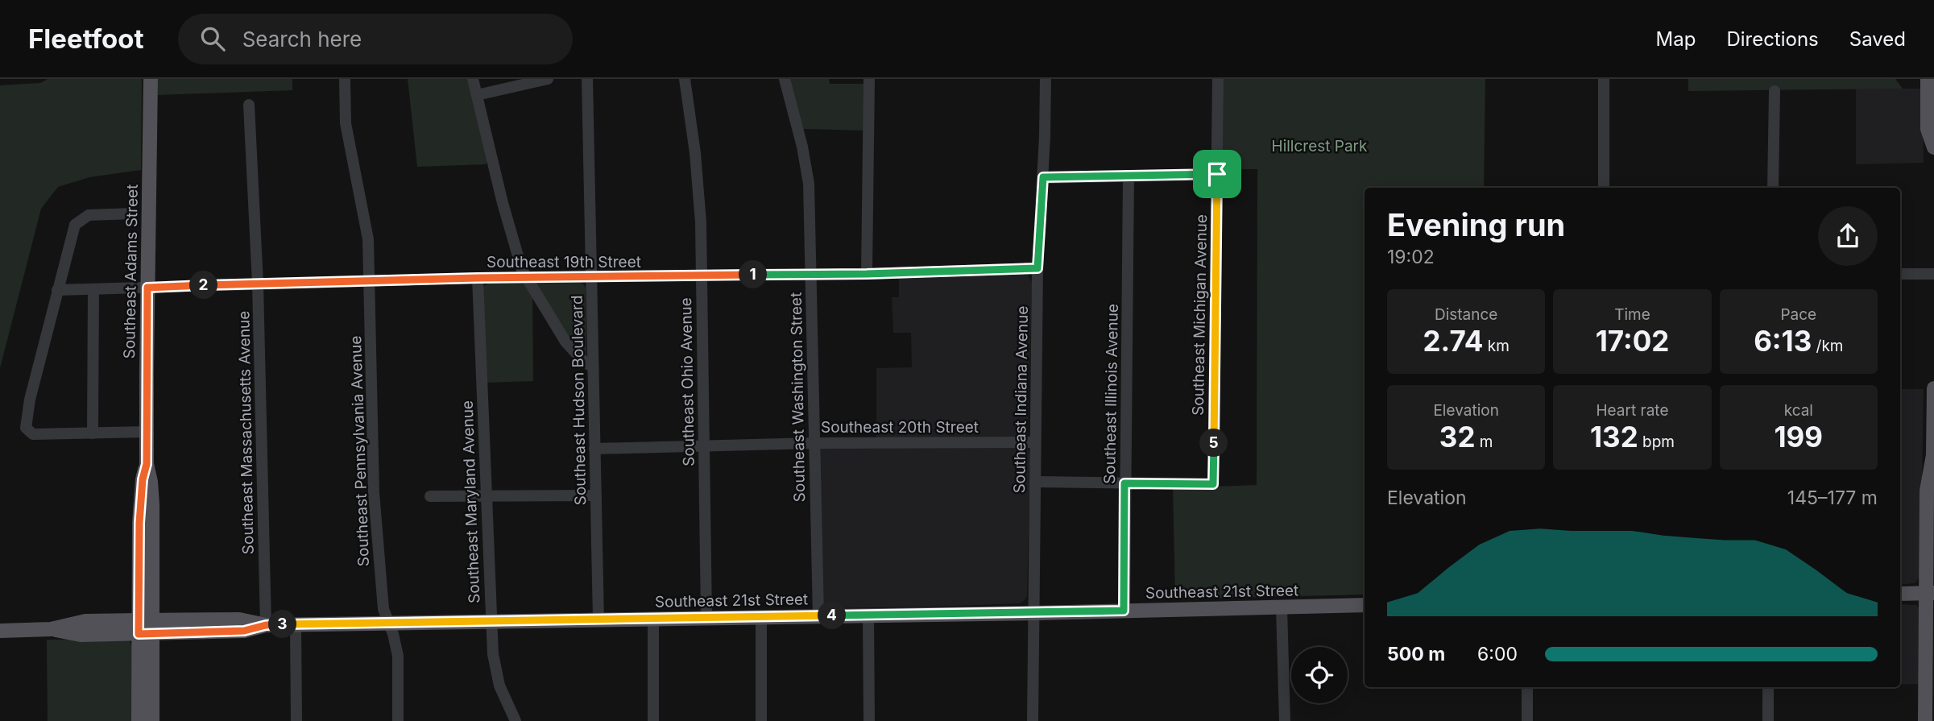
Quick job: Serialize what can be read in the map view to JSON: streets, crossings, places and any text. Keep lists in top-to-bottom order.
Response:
{
  "streets": {
    "main road": ["Southeast Adams Street", "Southeast 21st Street"],
    "street": [
      "Southeast 19th Street",
      "Southeast Michigan Avenue",
      "Southeast Ohio Avenue",
      "Southeast Illinois Avenue",
      "Southeast Washington Street",
      "Southeast Indiana Avenue",
      "Southeast Hudson Boulevard",
      "Southeast 20th Street",
      "Southeast Massachusetts Avenue",
      "Southeast Pennsylvania Avenue",
      "Southeast Maryland Avenue"
    ]
  },
  "crossings": [
    ["Southeast 19th Street", "Southeast Adams Street"],
    ["Southeast 19th Street", "Southeast Ohio Avenue"],
    ["Southeast 19th Street", "Southeast Washington Street"],
    ["Southeast 19th Street", "Southeast Indiana Avenue"],
    ["Southeast 19th Street", "Southeast Hudson Boulevard"],
    ["Southeast 19th Street", "Southeast Massachusetts Avenue"],
    ["Southeast 19th Street", "Southeast Pennsylvania Avenue"],
    ["Southeast 19th Street", "Southeast Maryland Avenue"],
    ["Southeast Adams Street", "Southeast 21st Street"],
    ["Southeast Michigan Avenue", "Southeast Illinois Avenue"],
    ["Southeast Ohio Avenue", "Southeast 20th Street"],
    ["Southeast Ohio Avenue", "Southeast 21st Street"],
    ["Southeast Illinois Avenue", "Southeast 21st Street"],
    ["Southeast Washington Street", "Southeast 20th Street"],
    ["Southeast Washington Street", "Southeast 21st Street"],
    ["Southeast Indiana Avenue", "Southeast 20th Street"],
    ["Southeast Indiana Avenue", "Southeast 21st Street"],
    ["Southeast Hudson Boulevard", "Southeast 20th Street"],
    ["Southeast Hudson Boulevard", "Southeast 21st Street"],
    ["Southeast Massachusetts Avenue", "Southeast 21st Street"],
    ["Southeast Pennsylvania Avenue", "Southeast 21st Street"],
    ["Southeast Maryland Avenue", "Southeast 21st Street"]
  ],
  "parks": ["Hillcrest Park"],
  "page": {
    "header": "Fleetfoot",
    "search": "Search here",
    "nav": ["Map", "Directions", "Saved"],
    "heading": ["Evening run", "19:02"],
    "pins": [
      "1",
      "2",
      "5",
      "4",
      "3"
    ],
    "stats": [
      ["Distance", "2.74 km"],
      ["Time", "17:02"],
      ["Pace", "6:13 /km"],
      ["Elevation", "32 m"],
      ["Heart rate", "132 bpm"],
      ["kcal", "199"]
    ],
    "chart": ["Elevation", "145–177 m"],
    "list": [
      {
        "name": "500 m",
        "note": "6:00"
      }
    ]
  }
}
